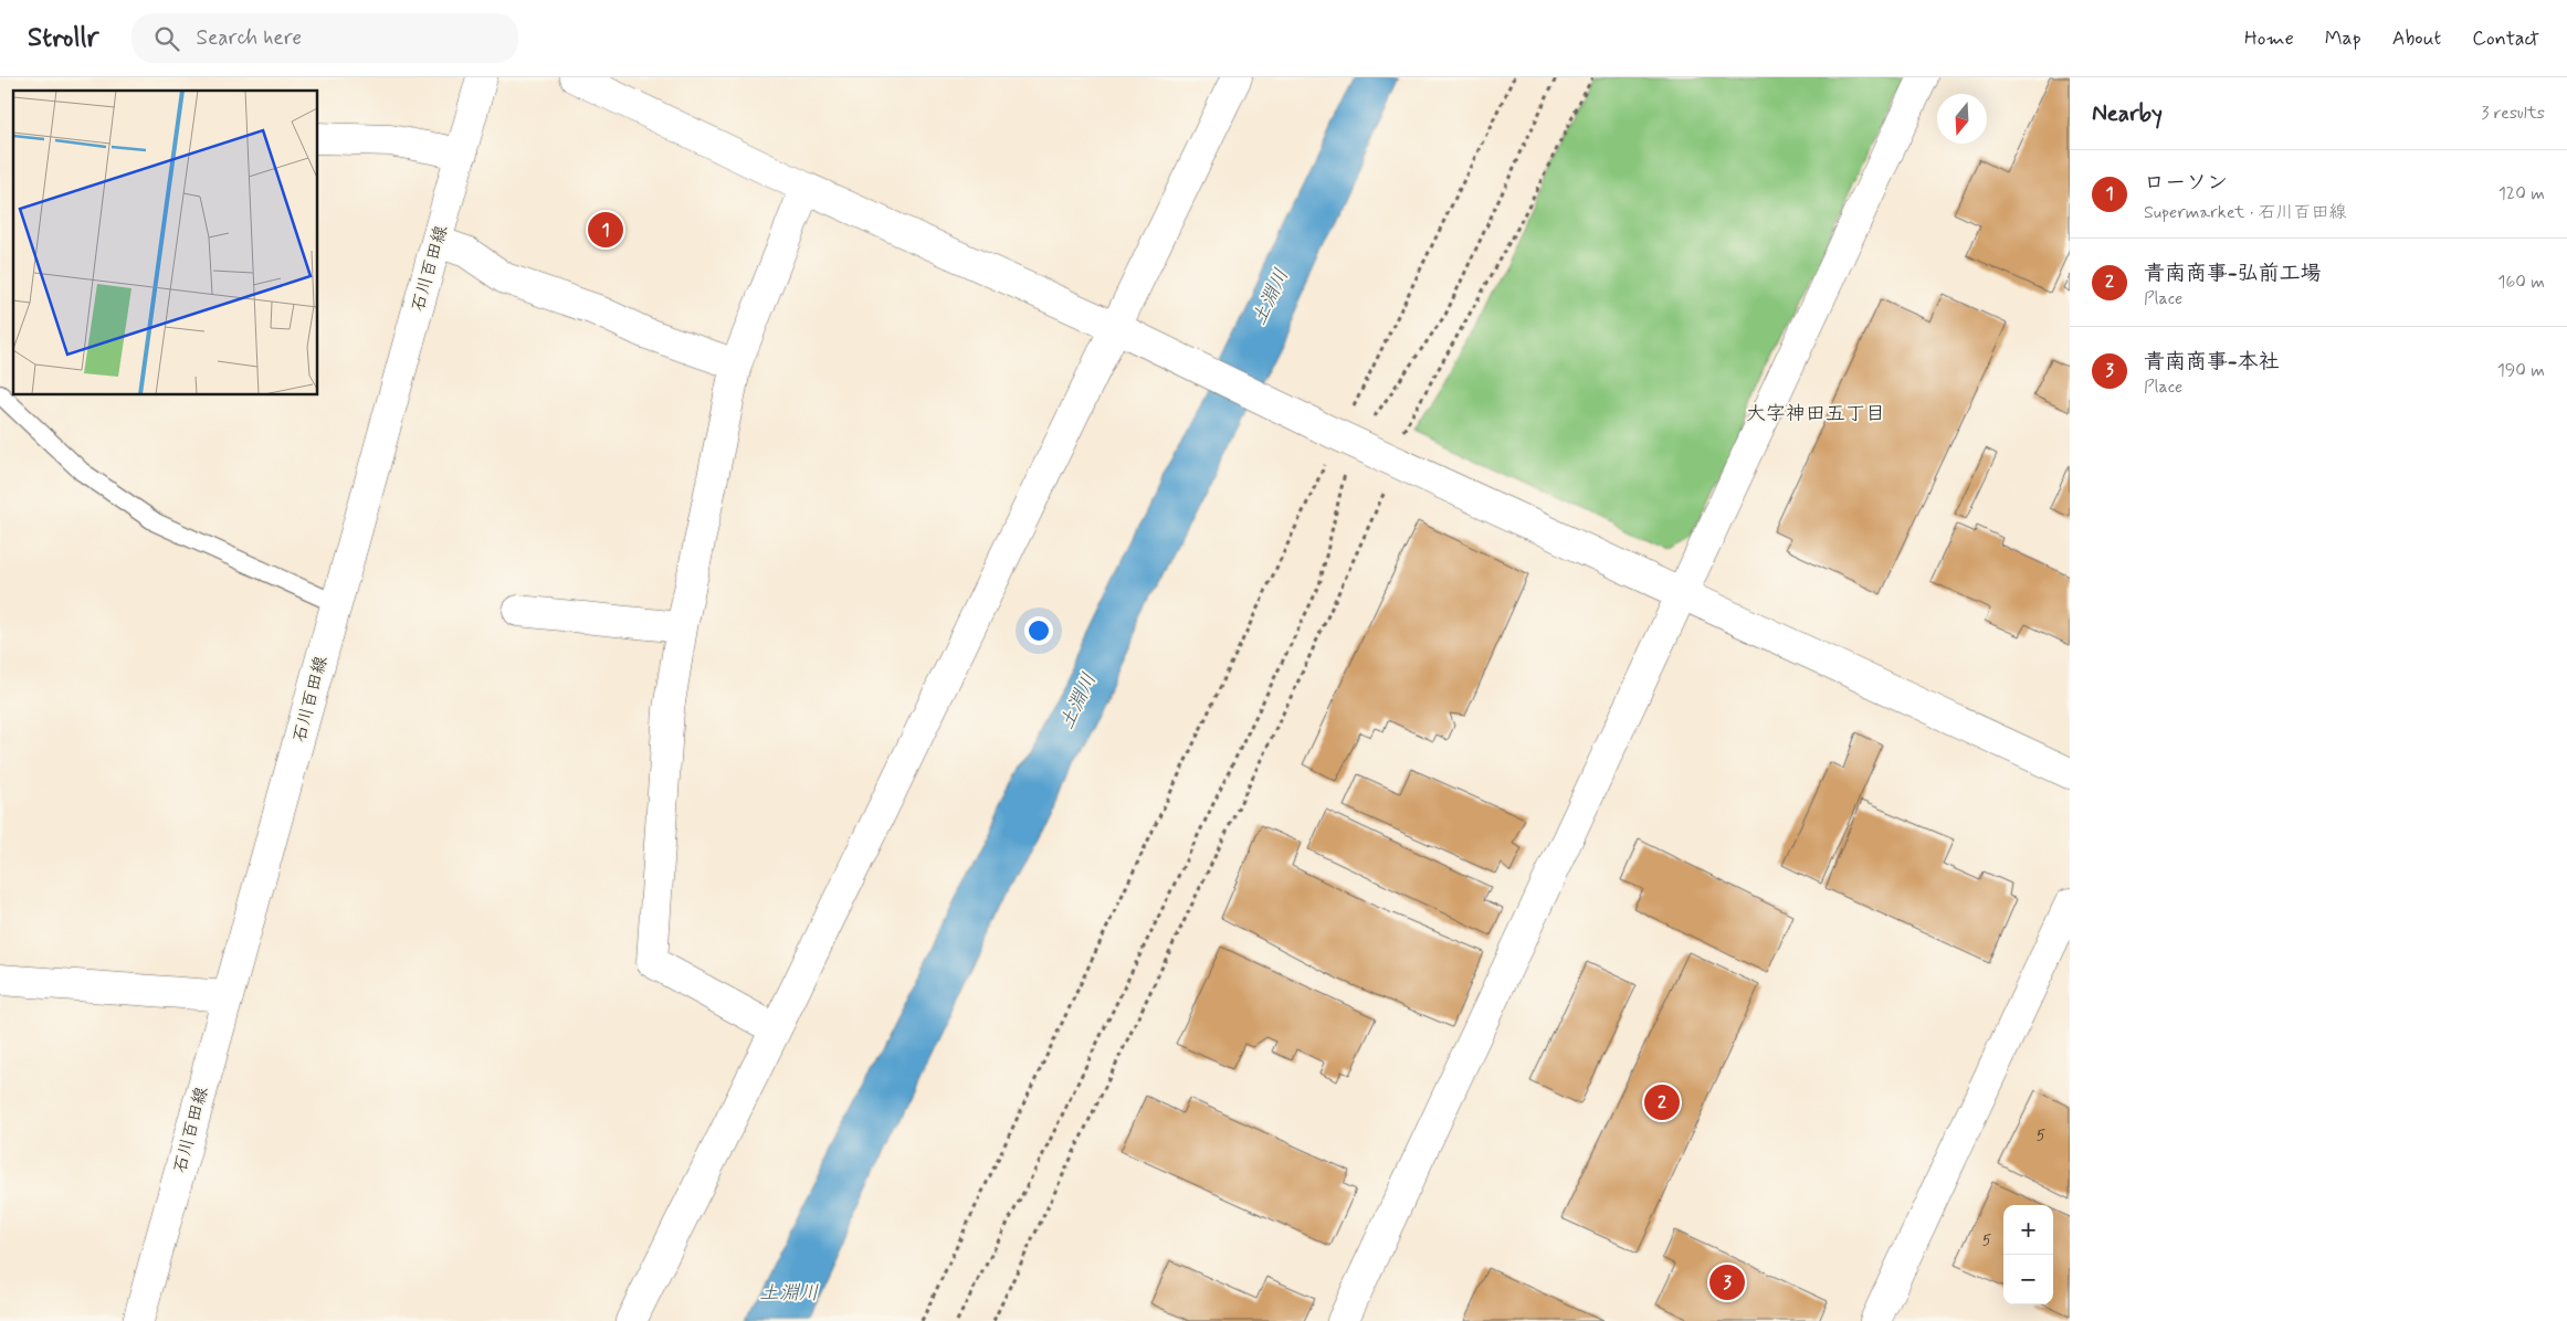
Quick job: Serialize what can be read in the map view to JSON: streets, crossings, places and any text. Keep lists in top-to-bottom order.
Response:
{
  "streets": {
    "street": ["石川百田線"]
  },
  "districts": ["大字神田五丁目"],
  "water": ["土淵川"],
  "house_numbers": ["5", "5"],
  "north": "bottom",
  "page": {
    "header": "Strollr",
    "search": "Search here",
    "nav": [
      "Home",
      "Map",
      "About",
      "Contact"
    ],
    "heading": ["Nearby", "3 results"],
    "list": [
      {
        "mark": "1",
        "name": "ローソン",
        "note": "Supermarket · 石川百田線",
        "value": "120 m"
      },
      {
        "mark": "2",
        "name": "青南商事-弘前工場",
        "note": "Place",
        "value": "160 m"
      },
      {
        "mark": "3",
        "name": "青南商事-本社",
        "note": "Place",
        "value": "190 m"
      }
    ],
    "pins": ["1", "2", "3"],
    "map_buttons": ["+", "−"]
  }
}
